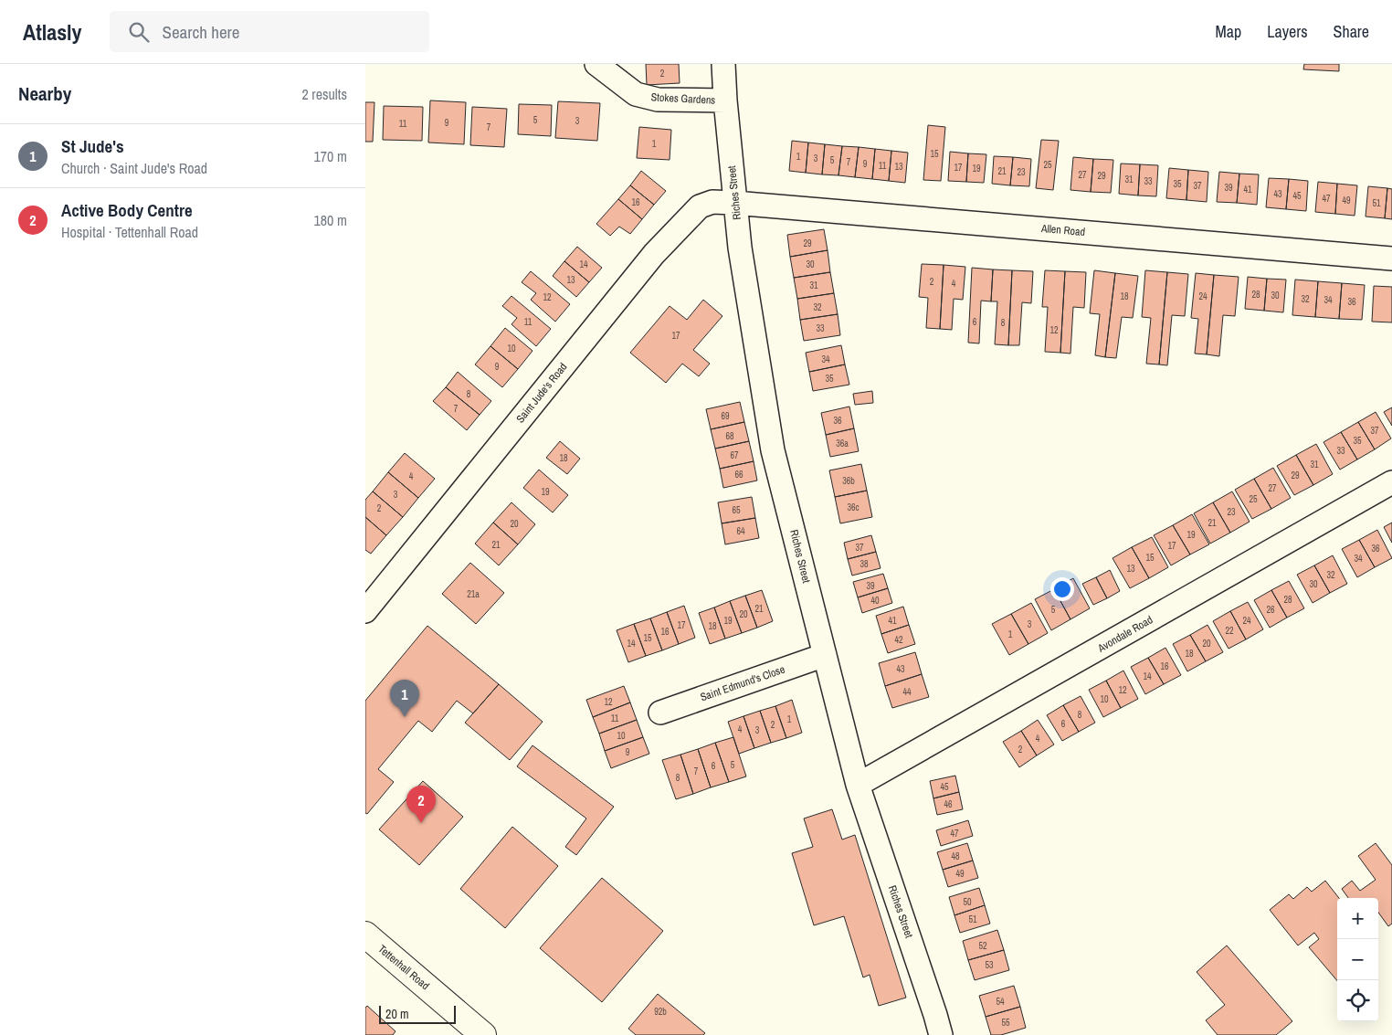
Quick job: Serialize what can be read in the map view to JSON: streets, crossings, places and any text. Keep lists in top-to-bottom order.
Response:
{
  "streets": {
    "highway": ["Tettenhall Road"],
    "street": [
      "Stokes Gardens",
      "Riches Street",
      "Allen Road",
      "Saint Jude's Road",
      "Avondale Road",
      "Saint Edmund's Close"
    ]
  },
  "crossings": [
    ["Stokes Gardens", "Riches Street"],
    ["Riches Street", "Allen Road"],
    ["Riches Street", "Saint Jude's Road"],
    ["Riches Street", "Avondale Road"],
    ["Riches Street", "Saint Edmund's Close"],
    ["Allen Road", "Saint Jude's Road"]
  ],
  "house_numbers": [
    "2",
    "5",
    "3",
    "9",
    "11",
    "7",
    "1",
    "15",
    "1",
    "3",
    "5",
    "7",
    "9",
    "25",
    "11",
    "13",
    "17",
    "19",
    "21",
    "23",
    "27",
    "29",
    "31",
    "33",
    "35",
    "37",
    "39",
    "41",
    "43",
    "45",
    "47",
    "49",
    "16",
    "51",
    "29",
    "14",
    "30",
    "13",
    "2",
    "4",
    "31",
    "28",
    "30",
    "18",
    "24",
    "12",
    "32",
    "34",
    "36",
    "32",
    "11",
    "6",
    "8",
    "33",
    "12",
    "17",
    "10",
    "34",
    "9",
    "35",
    "8",
    "7",
    "69",
    "36",
    "37",
    "68",
    "35",
    "36a",
    "33",
    "67",
    "18",
    "31",
    "66",
    "29",
    "4",
    "36b",
    "27",
    "19",
    "3",
    "25",
    "36c",
    "2",
    "65",
    "23",
    "21",
    "20",
    "64",
    "19",
    "21",
    "17",
    "37",
    "36",
    "15",
    "34",
    "38",
    "13",
    "32",
    "30",
    "39",
    "21a",
    "28",
    "40",
    "21",
    "5",
    "26",
    "20",
    "19",
    "41",
    "24",
    "3",
    "17",
    "18",
    "22",
    "16",
    "1",
    "15",
    "42",
    "14",
    "20",
    "18",
    "16",
    "43",
    "14",
    "12",
    "44",
    "10",
    "12",
    "8",
    "11",
    "1",
    "6",
    "2",
    "4",
    "3",
    "10",
    "4",
    "2",
    "9",
    "5",
    "6",
    "7",
    "8",
    "45",
    "46",
    "47",
    "48",
    "49",
    "50",
    "51",
    "52",
    "53",
    "54",
    "92b",
    "55"
  ],
  "scale_bar": "20 m",
  "page": {
    "header": "Atlasly",
    "search": "Search here",
    "nav": ["Map", "Layers", "Share"],
    "heading": ["Nearby", "2 results"],
    "list": [
      {
        "mark": "1",
        "name": "St Jude's",
        "note": "Church · Saint Jude's Road",
        "value": "170 m"
      },
      {
        "mark": "2",
        "name": "Active Body Centre",
        "note": "Hospital · Tettenhall Road",
        "value": "180 m"
      }
    ],
    "pins": ["1", "2"],
    "map_buttons": ["+", "−"],
    "scale": "20 m"
  }
}
